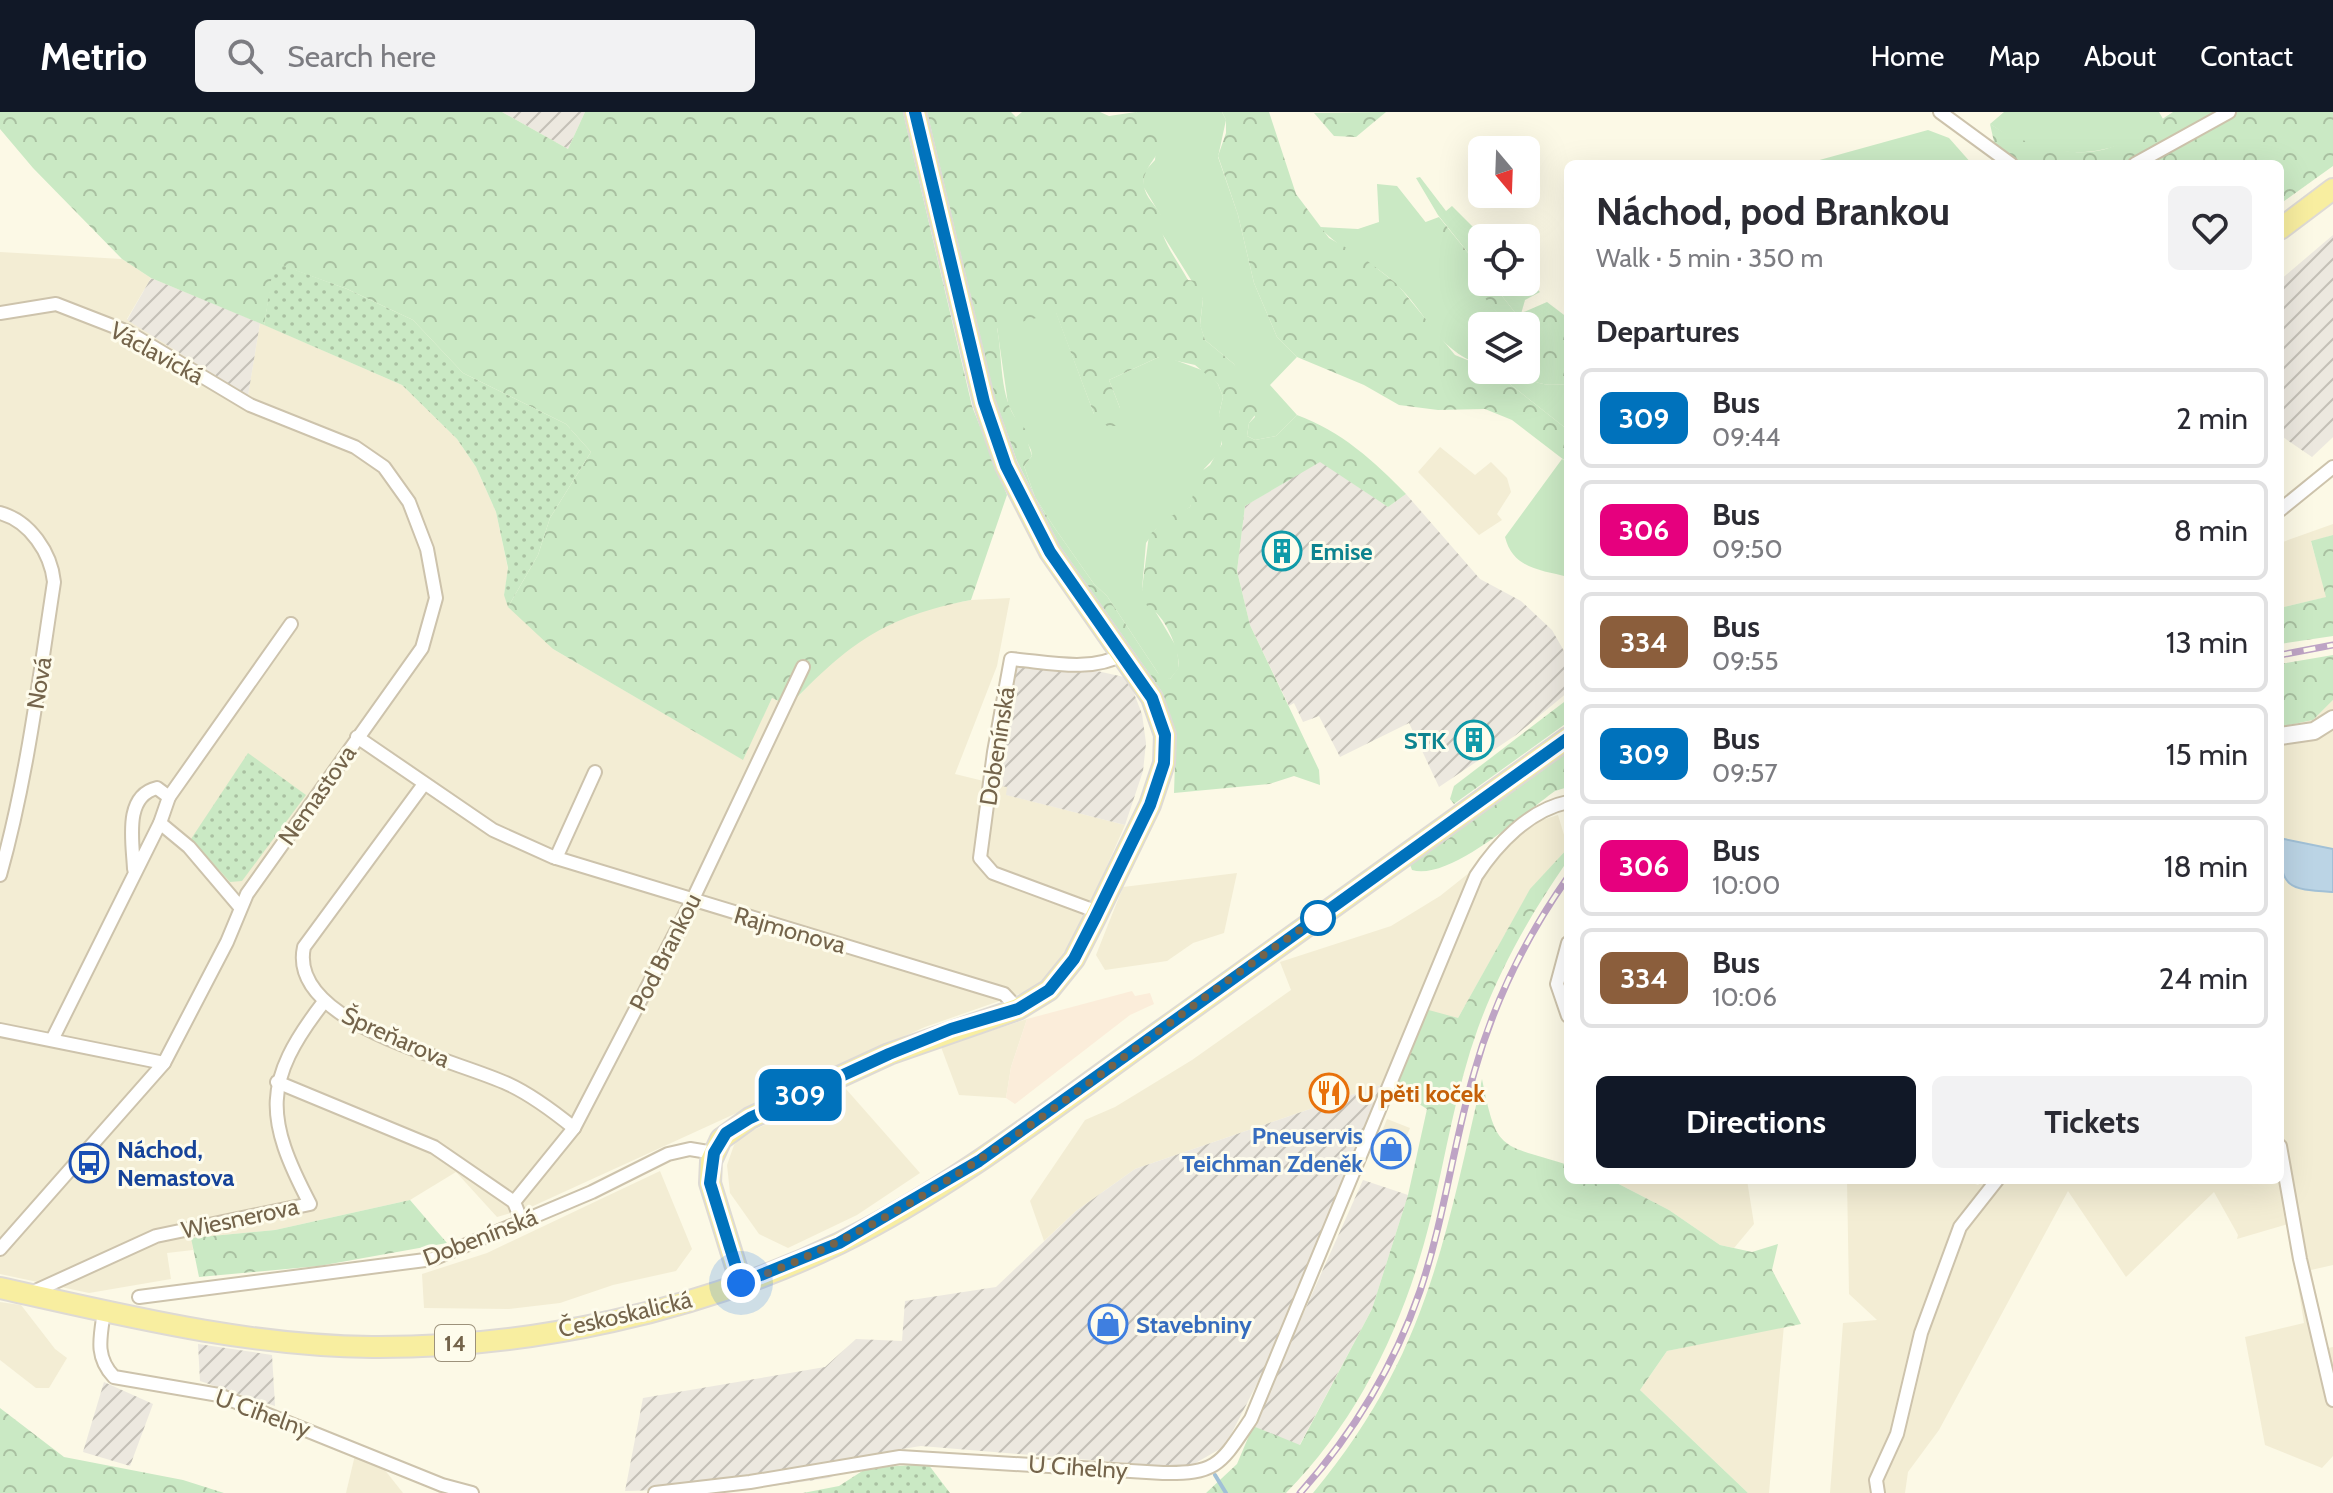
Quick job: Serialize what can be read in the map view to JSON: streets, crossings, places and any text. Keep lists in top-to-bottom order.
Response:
{
  "streets": {
    "main road": ["Českoskalická", "14"],
    "street": [
      "Václavická",
      "Nová",
      "Dobenínská",
      "Nemastova",
      "Rajmonova",
      "Pod Brankou",
      "Špreňarova",
      "Wiesnerova",
      "U Cihelny"
    ]
  },
  "crossings": [
    ["Václavická", "Nemastova"],
    ["Nemastova", "Rajmonova"],
    ["Rajmonova", "Pod Brankou"],
    ["Rajmonova", "Špreňarova"],
    ["Pod Brankou", "Špreňarova"],
    ["Wiesnerova", "Českoskalická"],
    ["Českoskalická", "U Cihelny"]
  ],
  "places": {
    "building": ["Emise", "STK"],
    "restaurant": ["U pěti koček"],
    "shop": ["Pneuservis Teichman Zdeněk", "Stavebniny"],
    "bus stop": ["Náchod, Nemastova"]
  },
  "lines": ["bus line 309"],
  "north": "bottom",
  "page": {
    "header": "Metrio",
    "search": "Search here",
    "nav": [
      "Home",
      "Map",
      "About",
      "Contact"
    ],
    "on_map": "309",
    "heading": [
      ["Náchod, pod Brankou", "Walk · 5 min · 350 m"],
      "Departures"
    ],
    "list": [
      {
        "mark": "309",
        "name": "Bus",
        "note": "09:44",
        "value": "2 min"
      },
      {
        "mark": "306",
        "name": "Bus",
        "note": "09:50",
        "value": "8 min"
      },
      {
        "mark": "334",
        "name": "Bus",
        "note": "09:55",
        "value": "13 min"
      },
      {
        "mark": "309",
        "name": "Bus",
        "note": "09:57",
        "value": "15 min"
      },
      {
        "mark": "306",
        "name": "Bus",
        "note": "10:00",
        "value": "18 min"
      },
      {
        "mark": "334",
        "name": "Bus",
        "note": "10:06",
        "value": "24 min"
      }
    ],
    "buttons": ["Directions", "Tickets"]
  }
}
